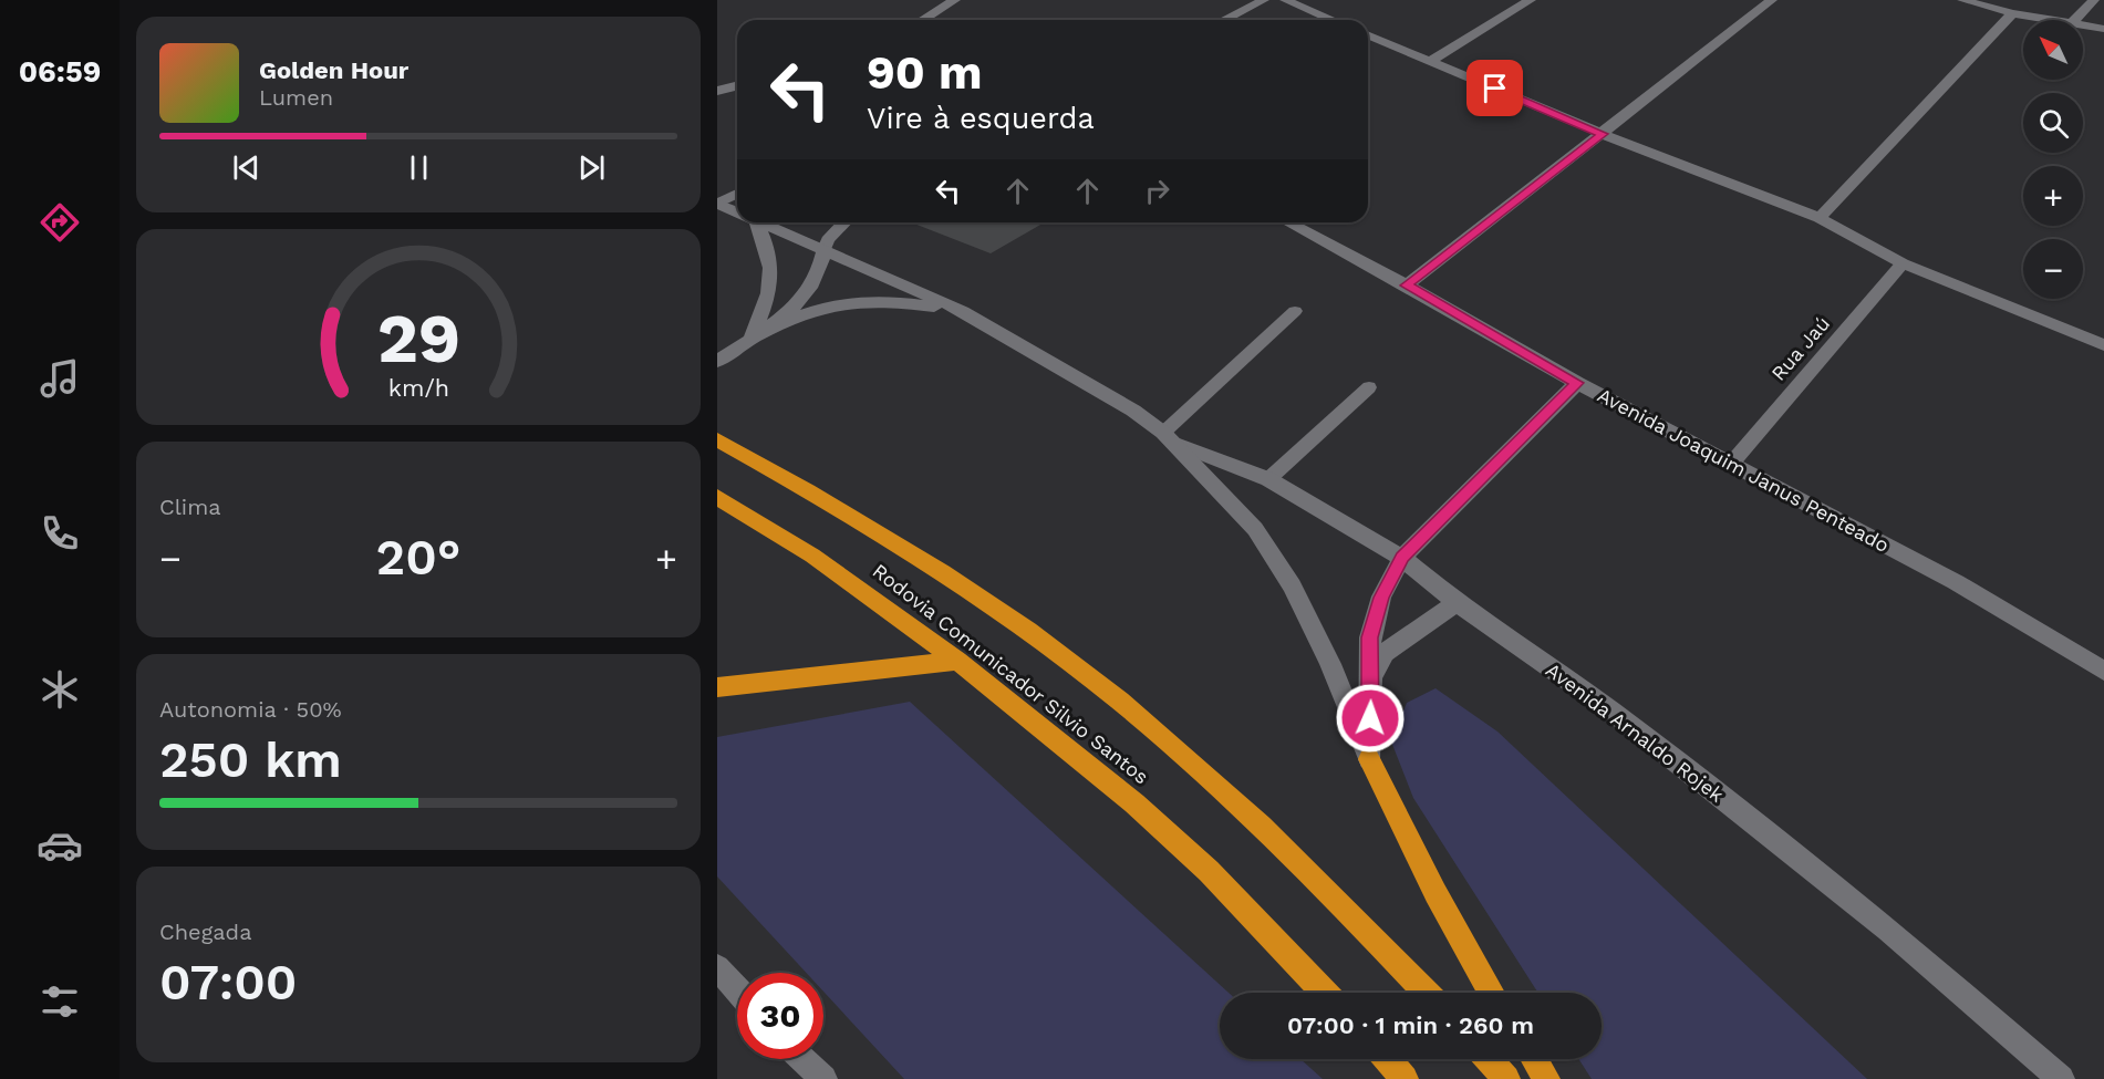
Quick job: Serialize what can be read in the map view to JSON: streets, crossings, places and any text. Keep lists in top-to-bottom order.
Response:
{
  "streets": {
    "highway": ["Rodovia Comunicador Silvio Santos"],
    "street": ["Avenida Joaquim Janus Penteado", "Avenida Arnaldo Rojek"],
    "lane": ["Rua Jaú"]
  },
  "crossings": [
    ["Rua Jaú", "Avenida Joaquim Janus Penteado"]
  ],
  "north": "top left",
  "page": {
    "tabs": "06:59",
    "map_buttons": ["+", "−"],
    "turn": ["90 m", "Vire à esquerda"],
    "song": ["Golden Hour", "Lumen"],
    "tile": [
      "Clima",
      ["Autonomia · 50%", "250 km"],
      ["Chegada", "07:00"]
    ],
    "heat": ["−", "20°", "+"],
    "limit": "30",
    "trip": "07:00 · 1 min · 260 m",
    "gauge": ["29", "km/h"]
  }
}
